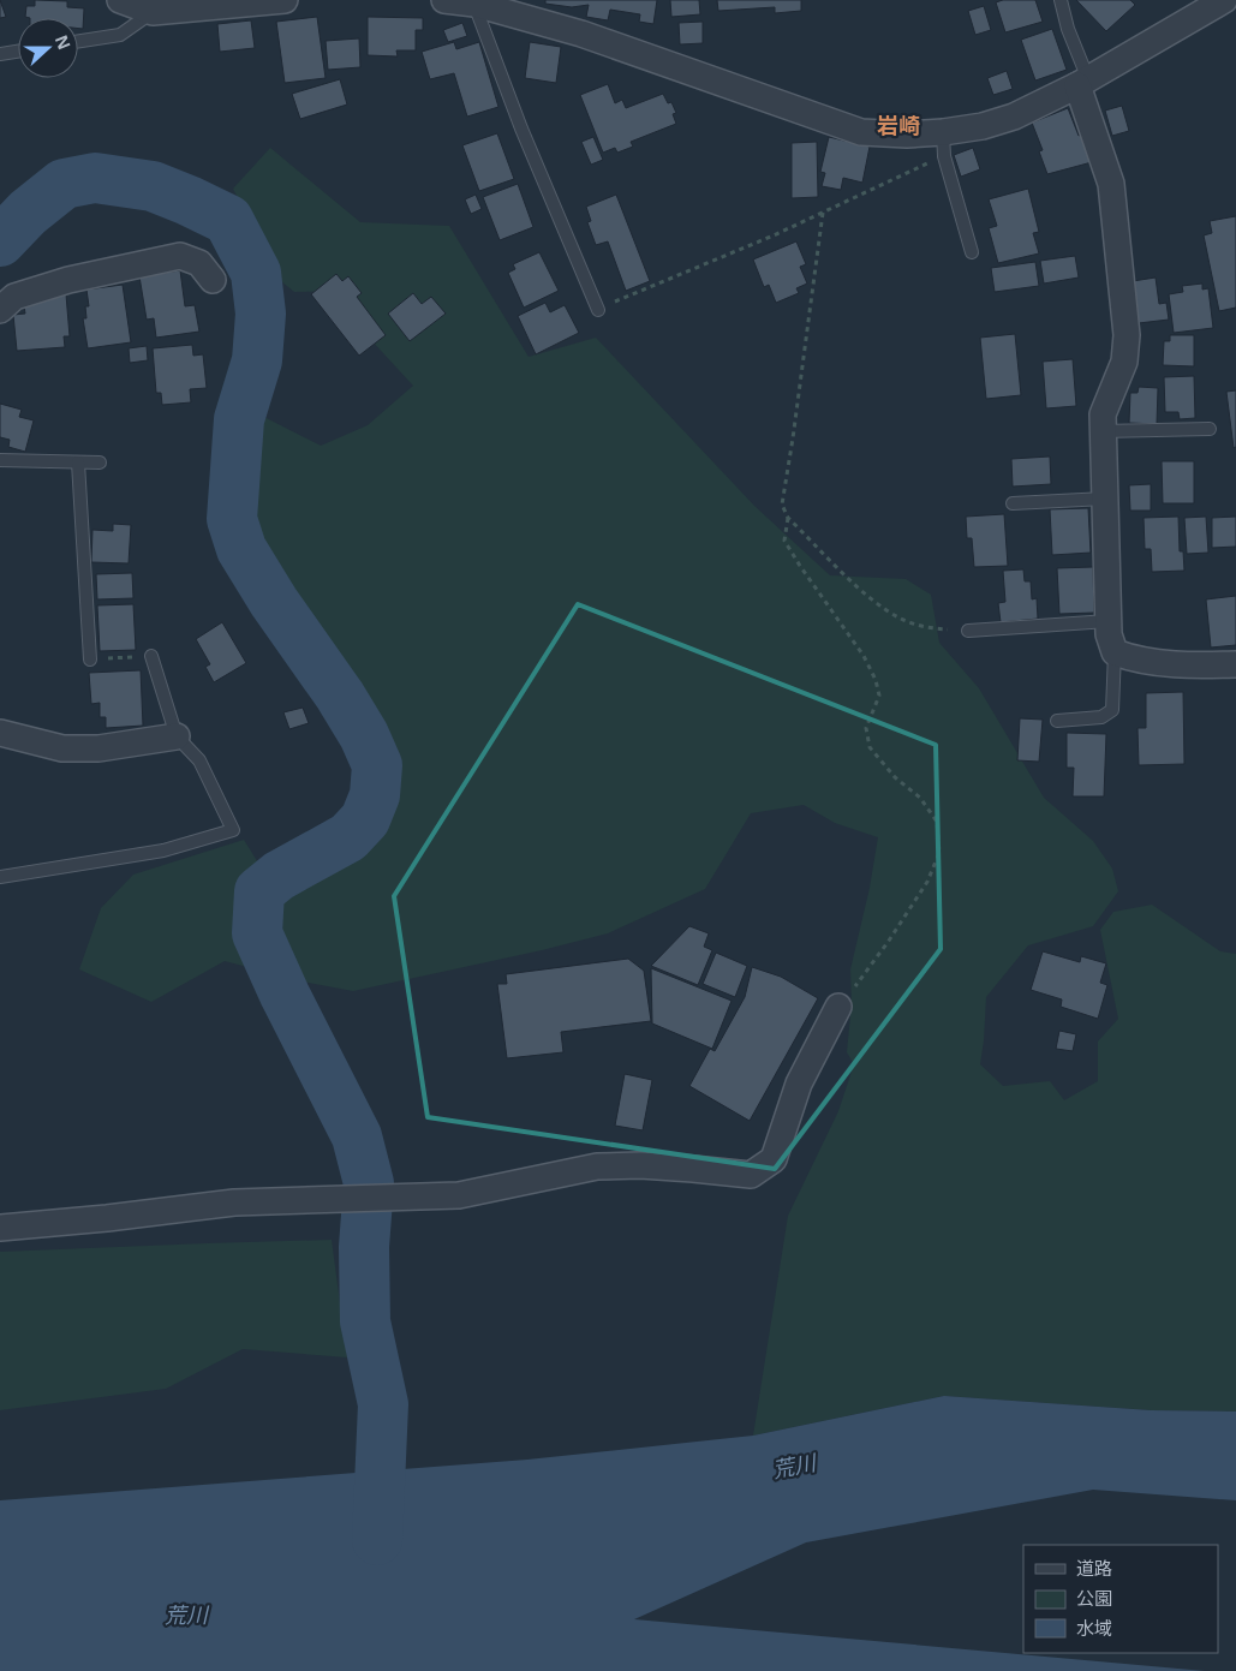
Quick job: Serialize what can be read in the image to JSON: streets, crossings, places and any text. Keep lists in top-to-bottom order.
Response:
{
  "districts": ["岩崎"],
  "water": ["荒川"],
  "legend": ["道路", "公園", "水域"],
  "north": "right"
}
